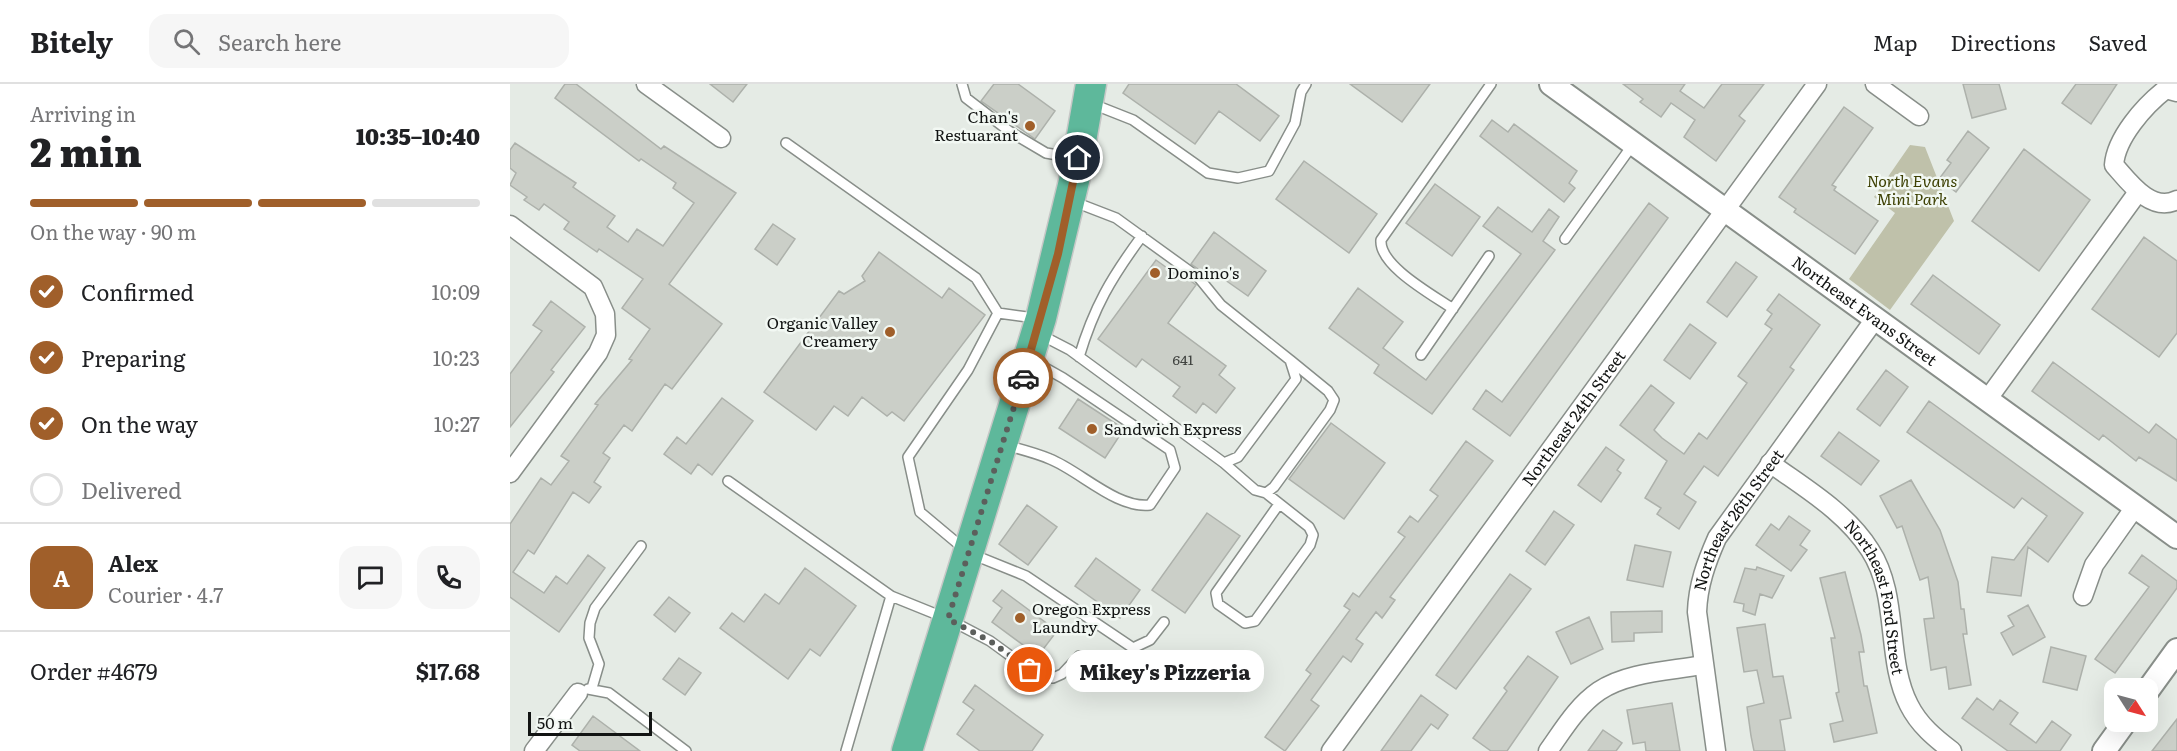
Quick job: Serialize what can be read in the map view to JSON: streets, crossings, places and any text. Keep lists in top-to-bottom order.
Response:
{
  "streets": {
    "street": [
      "Northeast Evans Street",
      "Northeast 24th Street",
      "Northeast 26th Street",
      "Northeast Ford Street"
    ]
  },
  "crossings": [
    ["Northeast Evans Street", "Northeast 24th Street"],
    ["Northeast Evans Street", "Northeast 26th Street"],
    ["Northeast 26th Street", "Northeast Ford Street"]
  ],
  "parks": ["North Evans Mini Park"],
  "places": [
    "Chan's Restuarant",
    "Domino's",
    "Organic Valley Creamery",
    "Sandwich Express",
    "Oregon Express Laundry",
    "Mikey's Pizzeria"
  ],
  "house_numbers": ["641"],
  "scale_bar": "50 m",
  "north": "bottom right",
  "page": {
    "header": "Bitely",
    "search": "Search here",
    "nav": ["Map", "Directions", "Saved"],
    "heading": ["2 min", "Arriving in", "10:35–10:40"],
    "panel": [
      "Alex",
      "Courier · 4.7",
      "Order #4679",
      "$17.68"
    ],
    "bar": "On the way · 90 m",
    "list": [
      ["Confirmed", "10:09"],
      ["Preparing", "10:23"],
      ["On the way", "10:27"],
      "Delivered"
    ],
    "round": "A",
    "bubble": "Mikey's Pizzeria",
    "scale": "50 m"
  }
}
